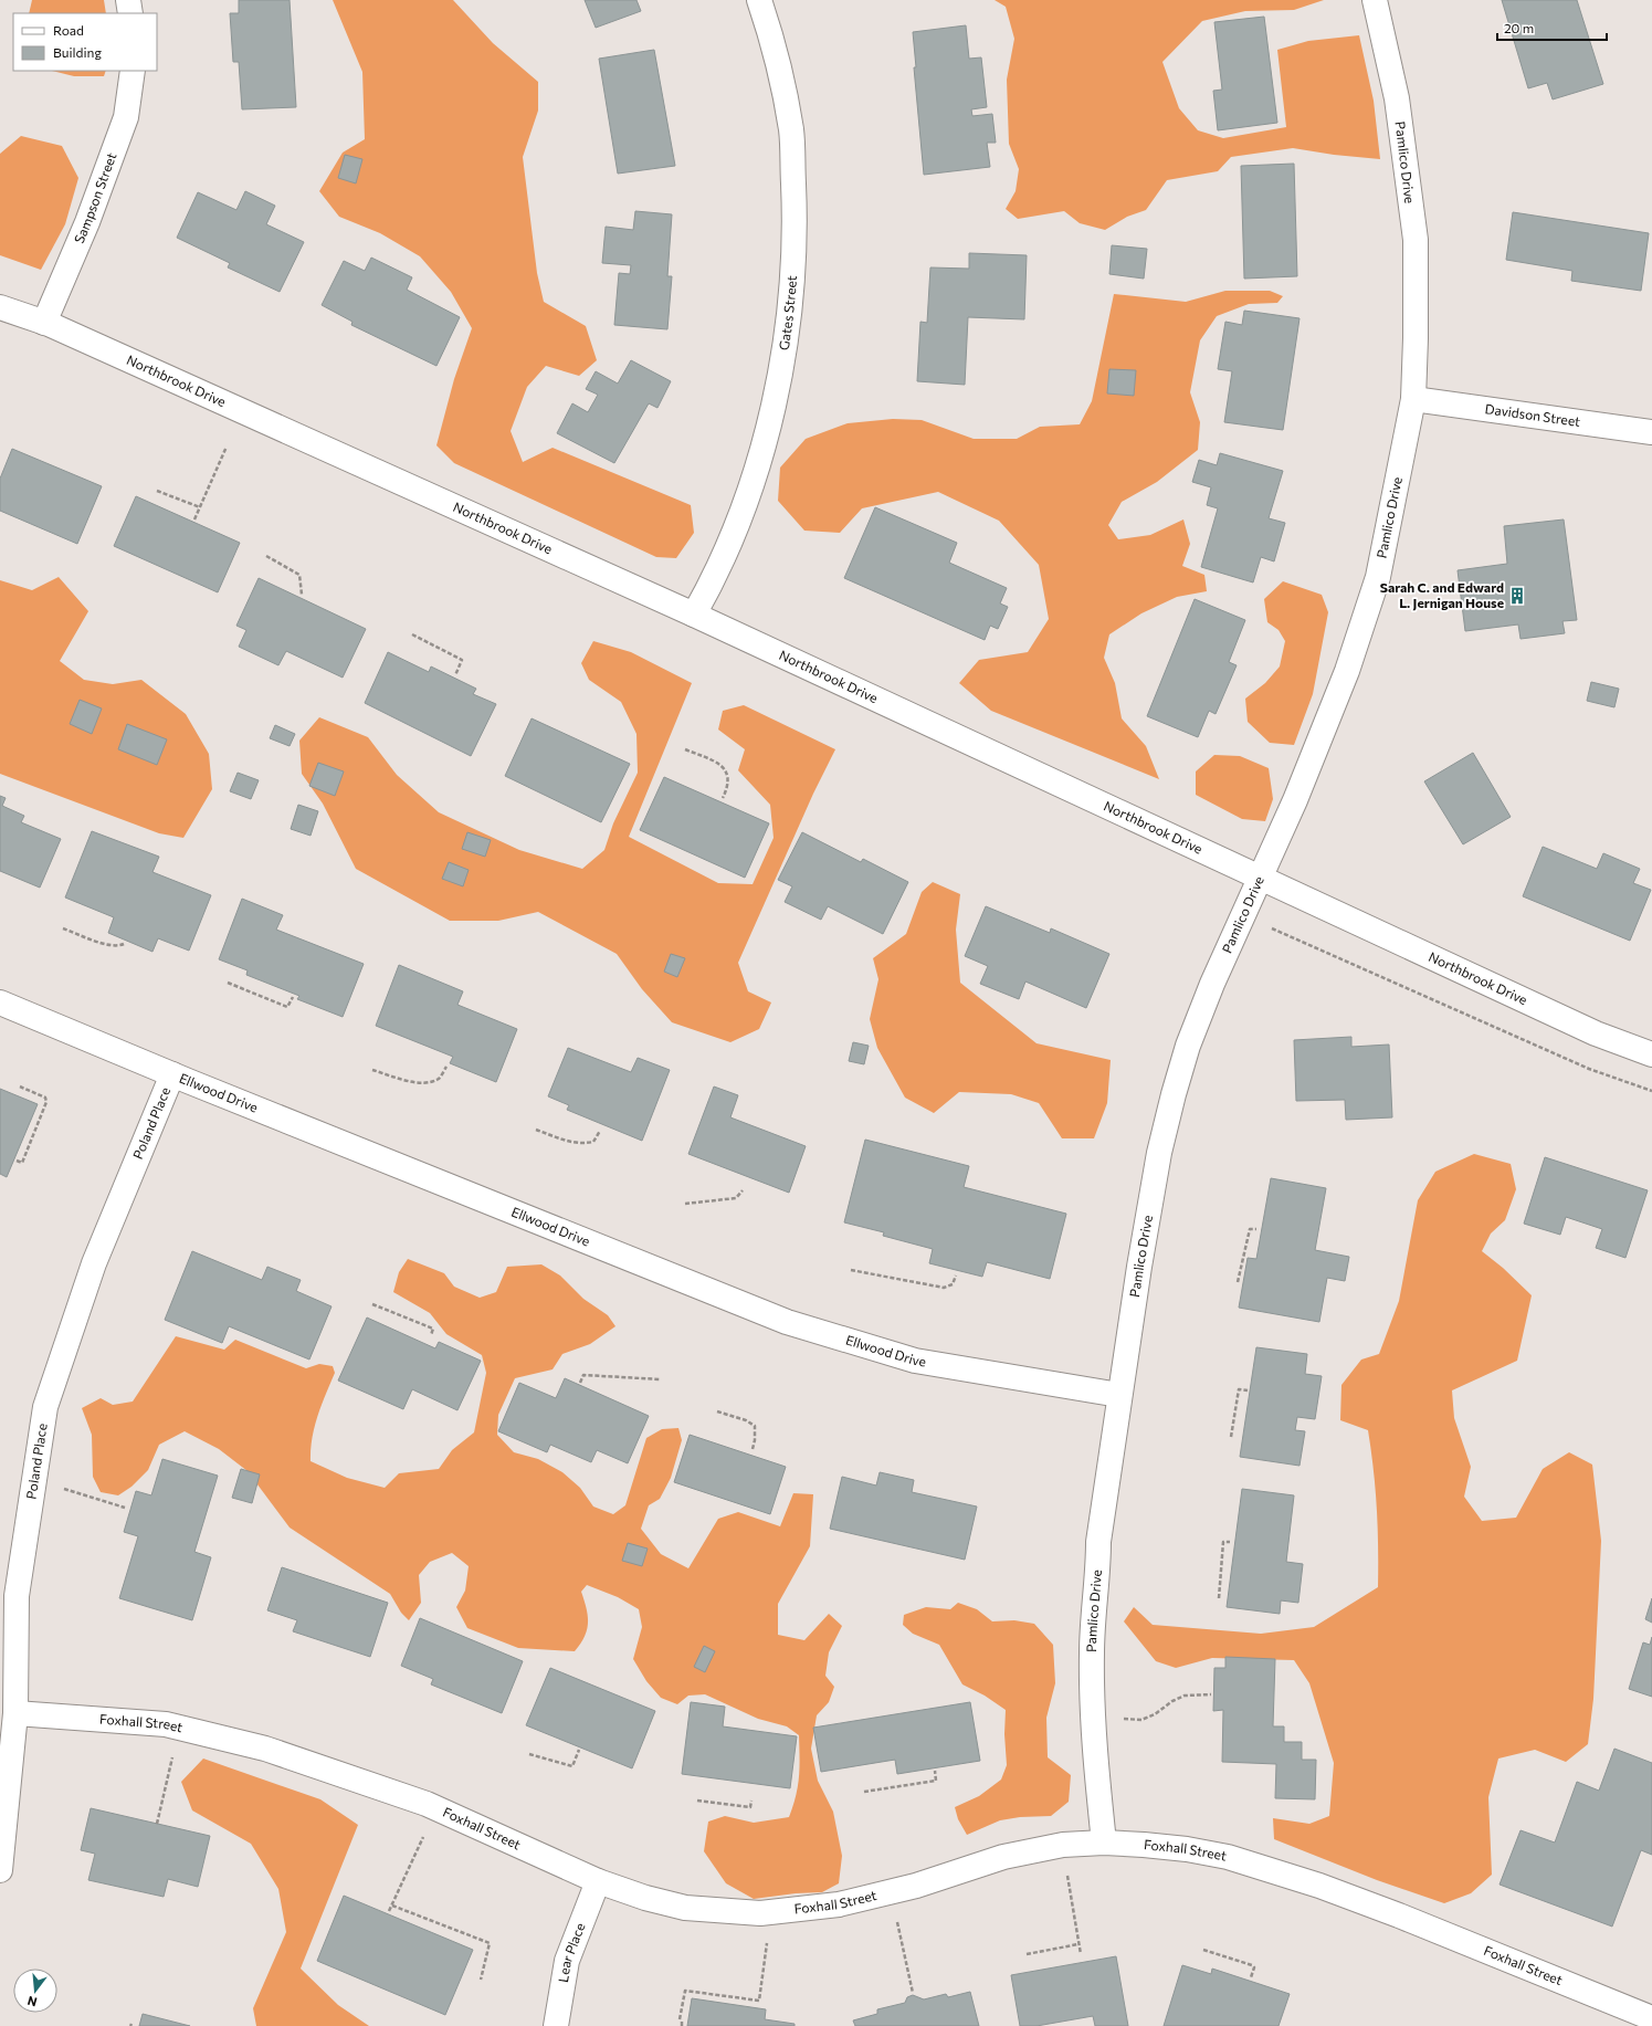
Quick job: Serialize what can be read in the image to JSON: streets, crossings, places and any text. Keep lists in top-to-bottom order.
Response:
{
  "streets": {
    "street": [
      "Pamlico Drive",
      "Sampson Street",
      "Gates Street",
      "Northbrook Drive",
      "Davidson Street",
      "Ellwood Drive",
      "Poland Place",
      "Foxhall Street",
      "Lear Place"
    ]
  },
  "crossings": [
    ["Pamlico Drive", "Northbrook Drive"],
    ["Pamlico Drive", "Davidson Street"],
    ["Pamlico Drive", "Ellwood Drive"],
    ["Pamlico Drive", "Foxhall Street"],
    ["Sampson Street", "Northbrook Drive"],
    ["Gates Street", "Northbrook Drive"],
    ["Ellwood Drive", "Poland Place"],
    ["Poland Place", "Foxhall Street"],
    ["Foxhall Street", "Lear Place"]
  ],
  "places": {
    "building": ["Sarah C. and Edward L. Jernigan House"]
  },
  "legend": ["Road", "Building"],
  "scale_bar": "20 m",
  "north": "bottom"
}
